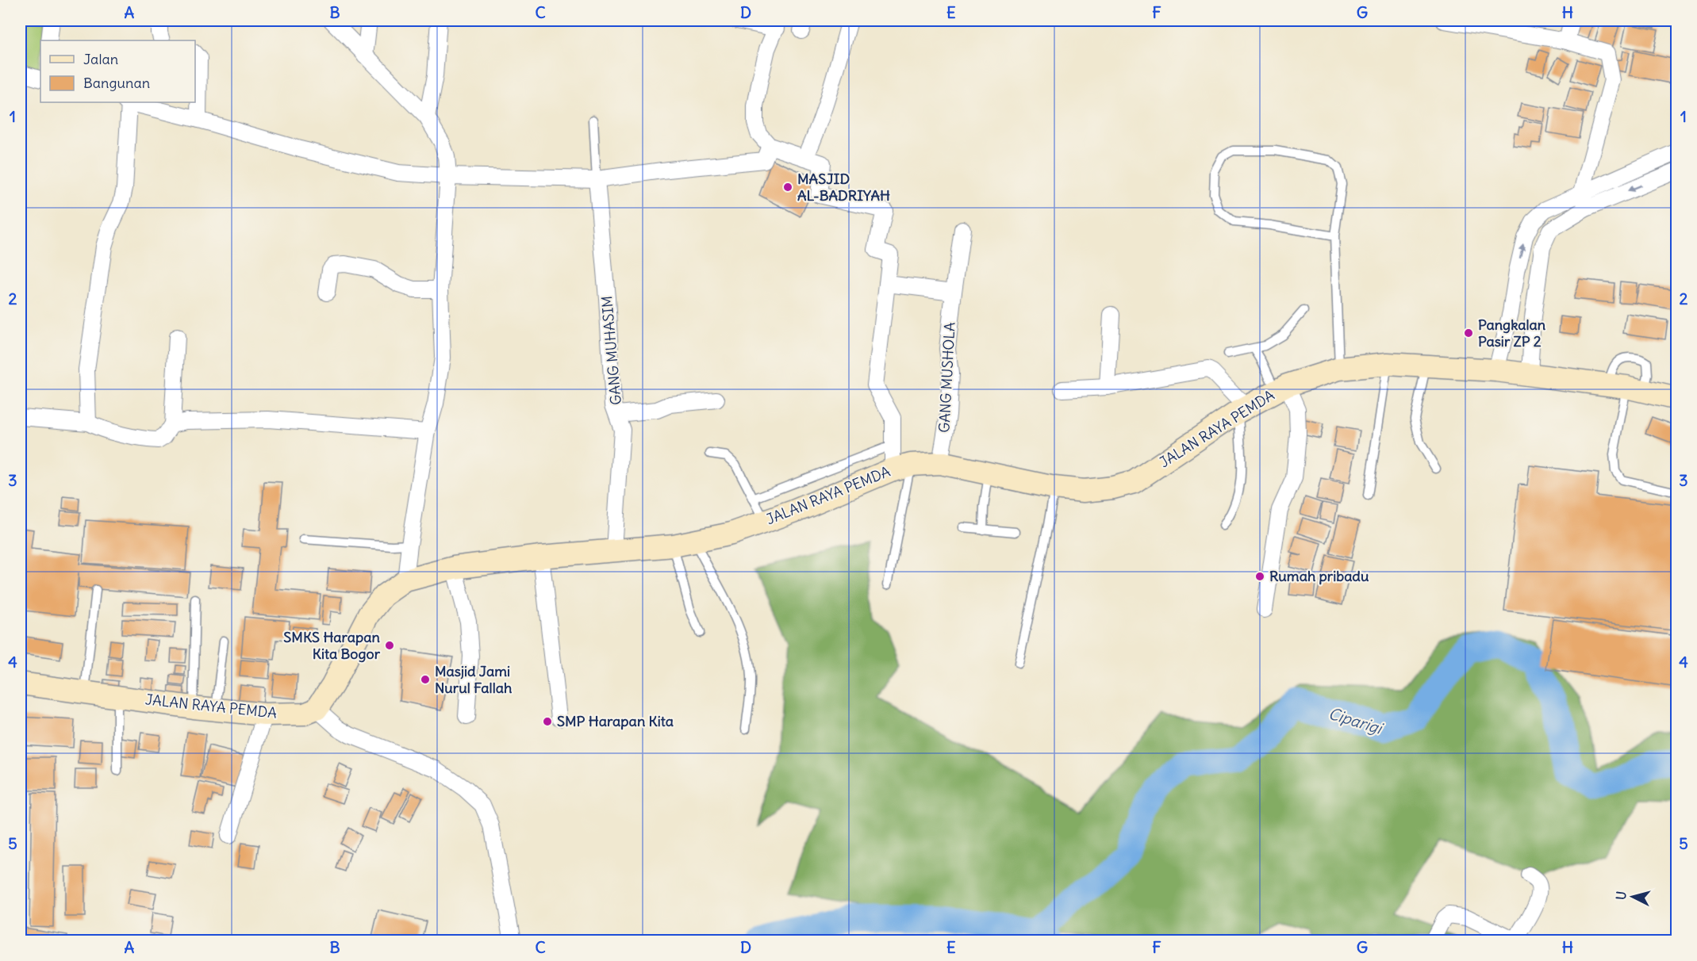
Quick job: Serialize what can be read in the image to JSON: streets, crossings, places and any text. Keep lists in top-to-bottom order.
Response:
{
  "streets": {
    "main road": ["JALAN RAYA PEMDA"],
    "street": ["GANG MUHASIM", "GANG MUSHOLA"]
  },
  "crossings": [
    ["GANG MUHASIM", "JALAN RAYA PEMDA"],
    ["GANG MUSHOLA", "JALAN RAYA PEMDA"]
  ],
  "water": ["Ciparigi"],
  "places": [
    "MASJID AL-BADRIYAH",
    "Pangkalan Pasir ZP 2",
    "Rumah pribadu",
    "SMKS Harapan Kita Bogor",
    "Masjid Jami Nurul Fallah",
    "SMP Harapan Kita"
  ],
  "legend": ["Jalan", "Bangunan"],
  "north": "left",
  "grid": {
    "columns": [
      "A",
      "B",
      "C",
      "D",
      "E",
      "F",
      "G",
      "H"
    ],
    "rows": [
      "1",
      "2",
      "3",
      "4",
      "5"
    ]
  }
}
